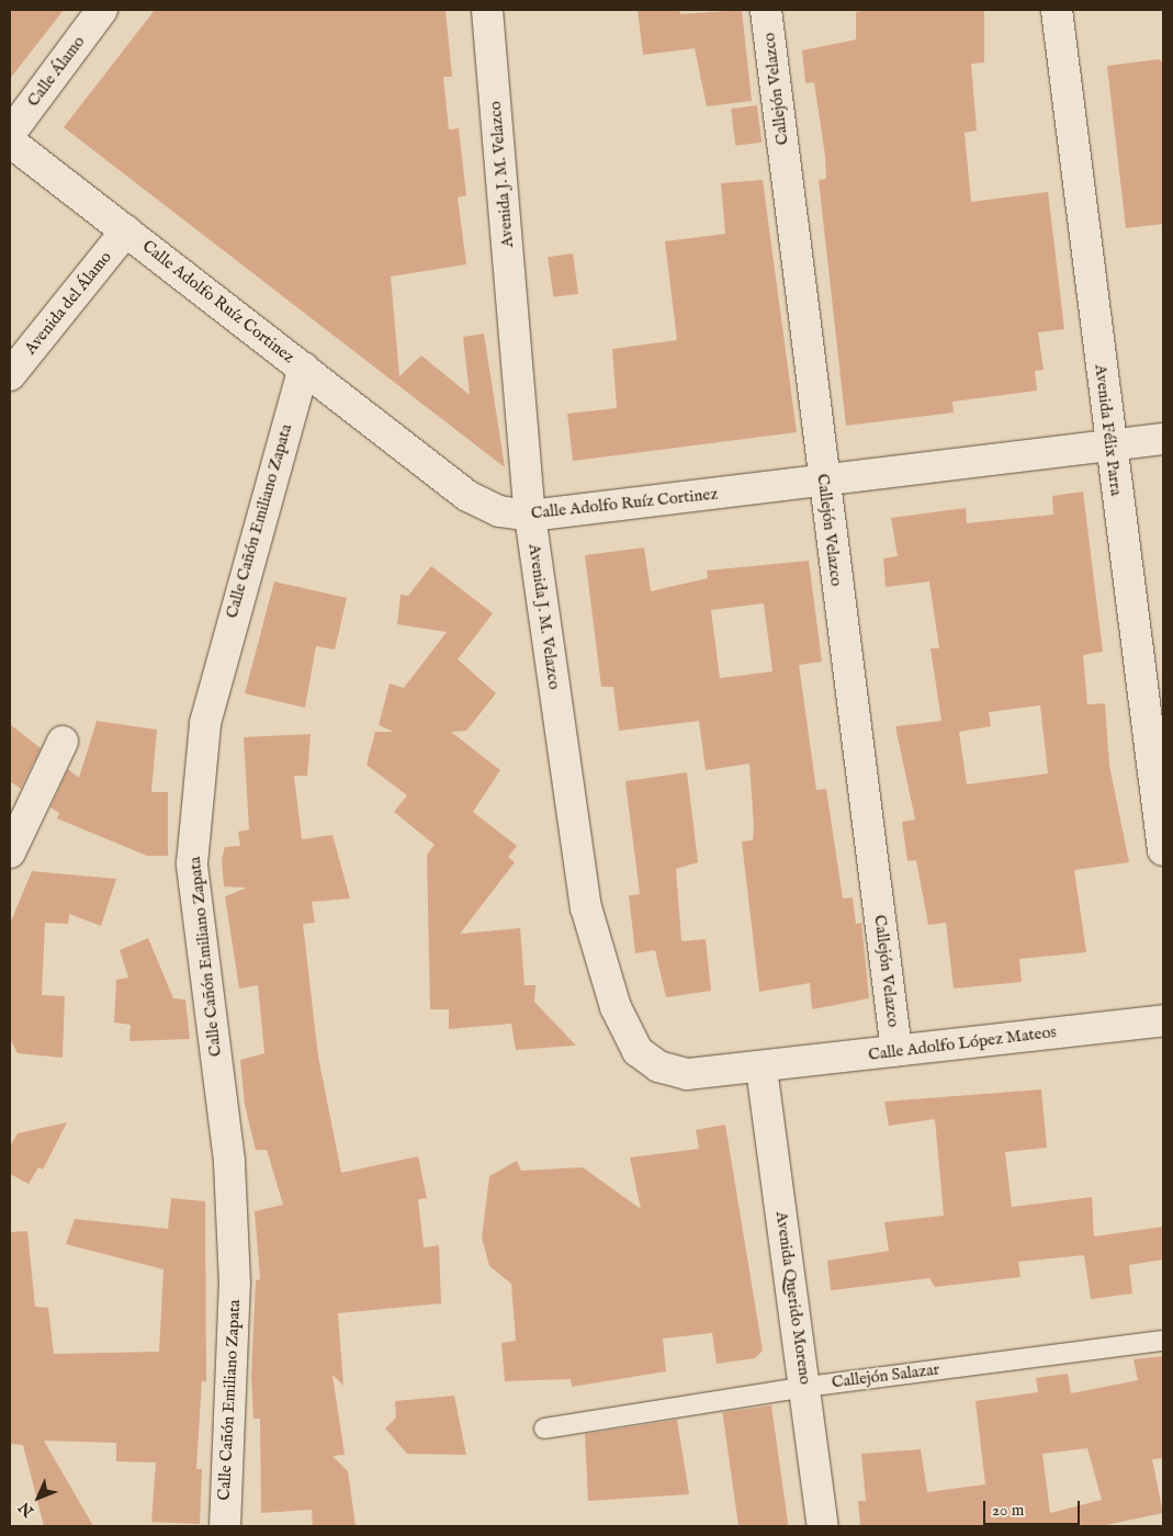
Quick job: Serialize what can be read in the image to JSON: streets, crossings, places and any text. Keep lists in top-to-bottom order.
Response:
{
  "streets": {
    "street": [
      "Calle Álamo",
      "Callejón Velazco",
      "Avenida J. M. Velazco",
      "Calle Adolfo Ruíz Cortinez",
      "Avenida del Álamo",
      "Avenida Félix Parra",
      "Calle Cañón Emiliano Zapata",
      "Calle Adolfo López Mateos",
      "Avenida Querido Moreno"
    ],
    "lane": ["Callejón Salazar"]
  },
  "crossings": [
    ["Callejón Velazco", "Calle Adolfo Ruíz Cortinez"],
    ["Callejón Velazco", "Calle Adolfo López Mateos"],
    ["Avenida J. M. Velazco", "Calle Adolfo Ruíz Cortinez"],
    ["Avenida J. M. Velazco", "Calle Adolfo López Mateos"],
    ["Avenida J. M. Velazco", "Avenida Querido Moreno"],
    ["Calle Adolfo Ruíz Cortinez", "Avenida del Álamo"],
    ["Calle Adolfo Ruíz Cortinez", "Avenida Félix Parra"],
    ["Calle Adolfo Ruíz Cortinez", "Calle Cañón Emiliano Zapata"],
    ["Calle Adolfo López Mateos", "Avenida Querido Moreno"],
    ["Avenida Querido Moreno", "Callejón Salazar"]
  ],
  "scale_bar": "20 m",
  "north": "bottom left"
}
